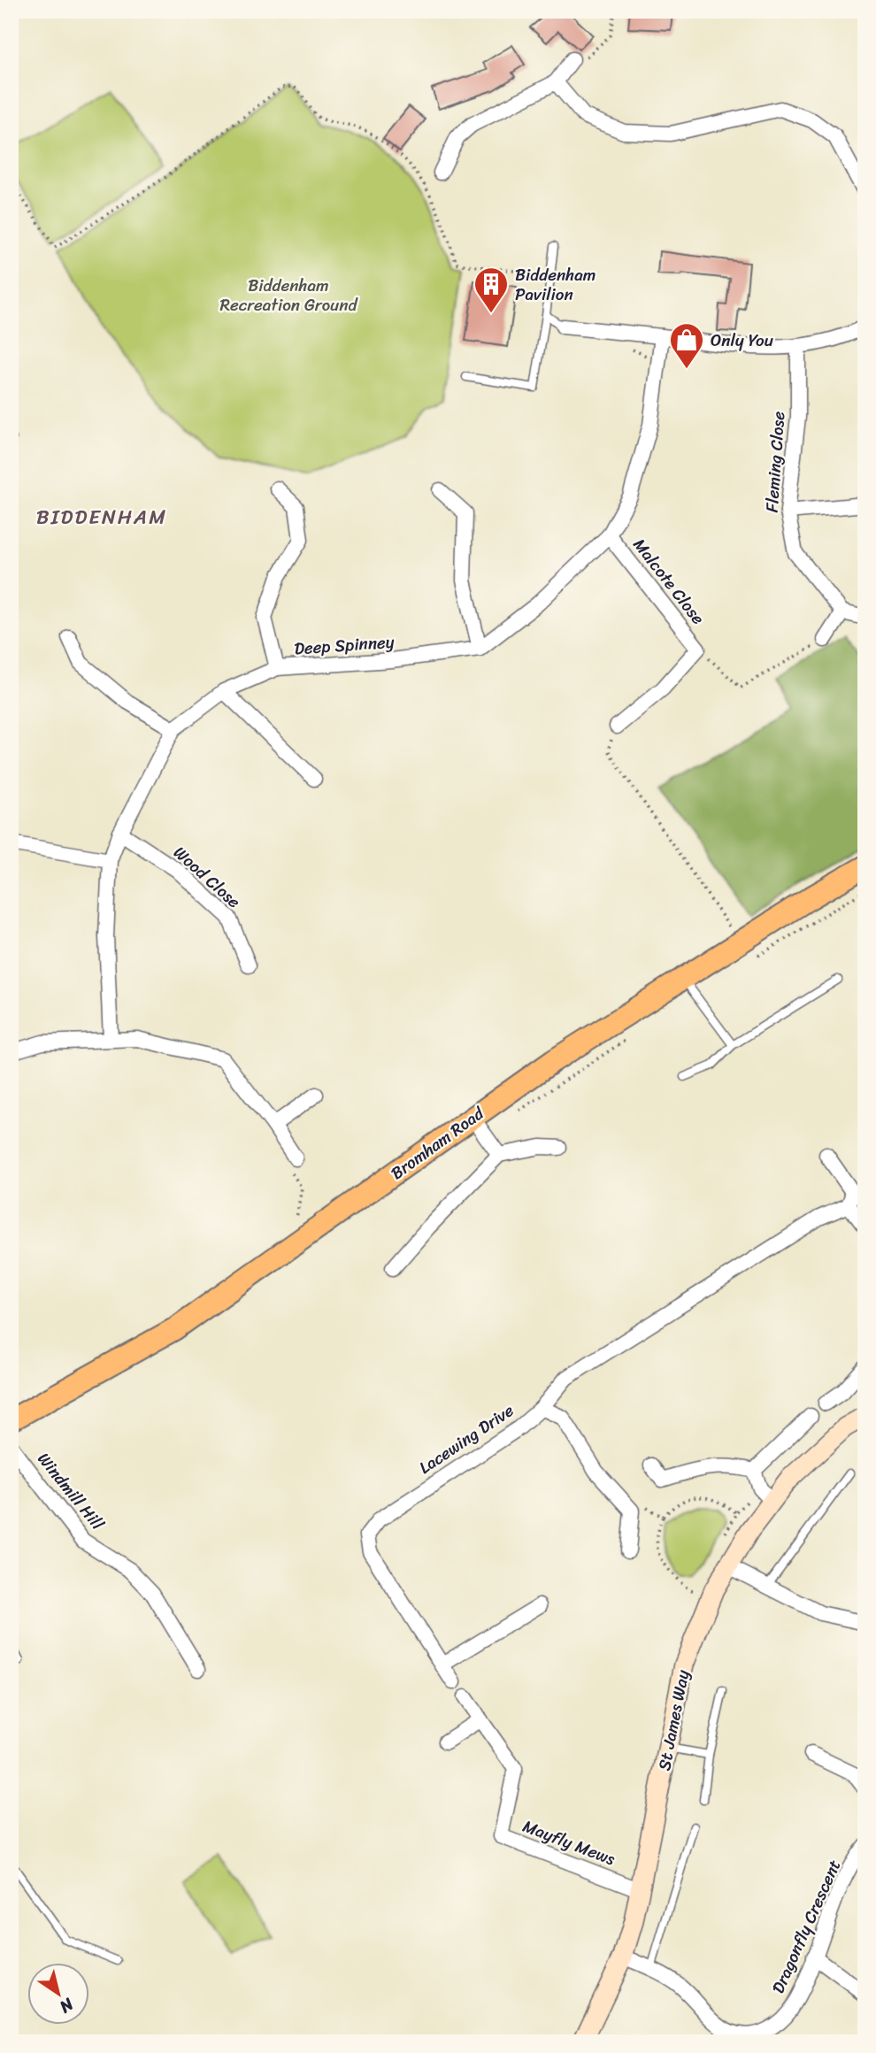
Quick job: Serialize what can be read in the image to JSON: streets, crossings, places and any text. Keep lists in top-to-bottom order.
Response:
{
  "streets": {
    "main road": ["Bromham Road"],
    "street": [
      "Fleming Close",
      "Malcote Close",
      "Deep Spinney",
      "Wood Close",
      "Lacewing Drive",
      "Windmill Hill",
      "St James Way",
      "Mayfly Mews",
      "Dragonfly Crescent"
    ]
  },
  "crossings": [
    ["Deep Spinney", "Wood Close"],
    ["St James Way", "Mayfly Mews"],
    ["St James Way", "Dragonfly Crescent"]
  ],
  "districts": ["BIDDENHAM"],
  "parks": ["Biddenham Recreation Ground"],
  "places": {
    "building": ["Biddenham Pavilion"],
    "shop": ["Only You"]
  },
  "north": "bottom right"
}
